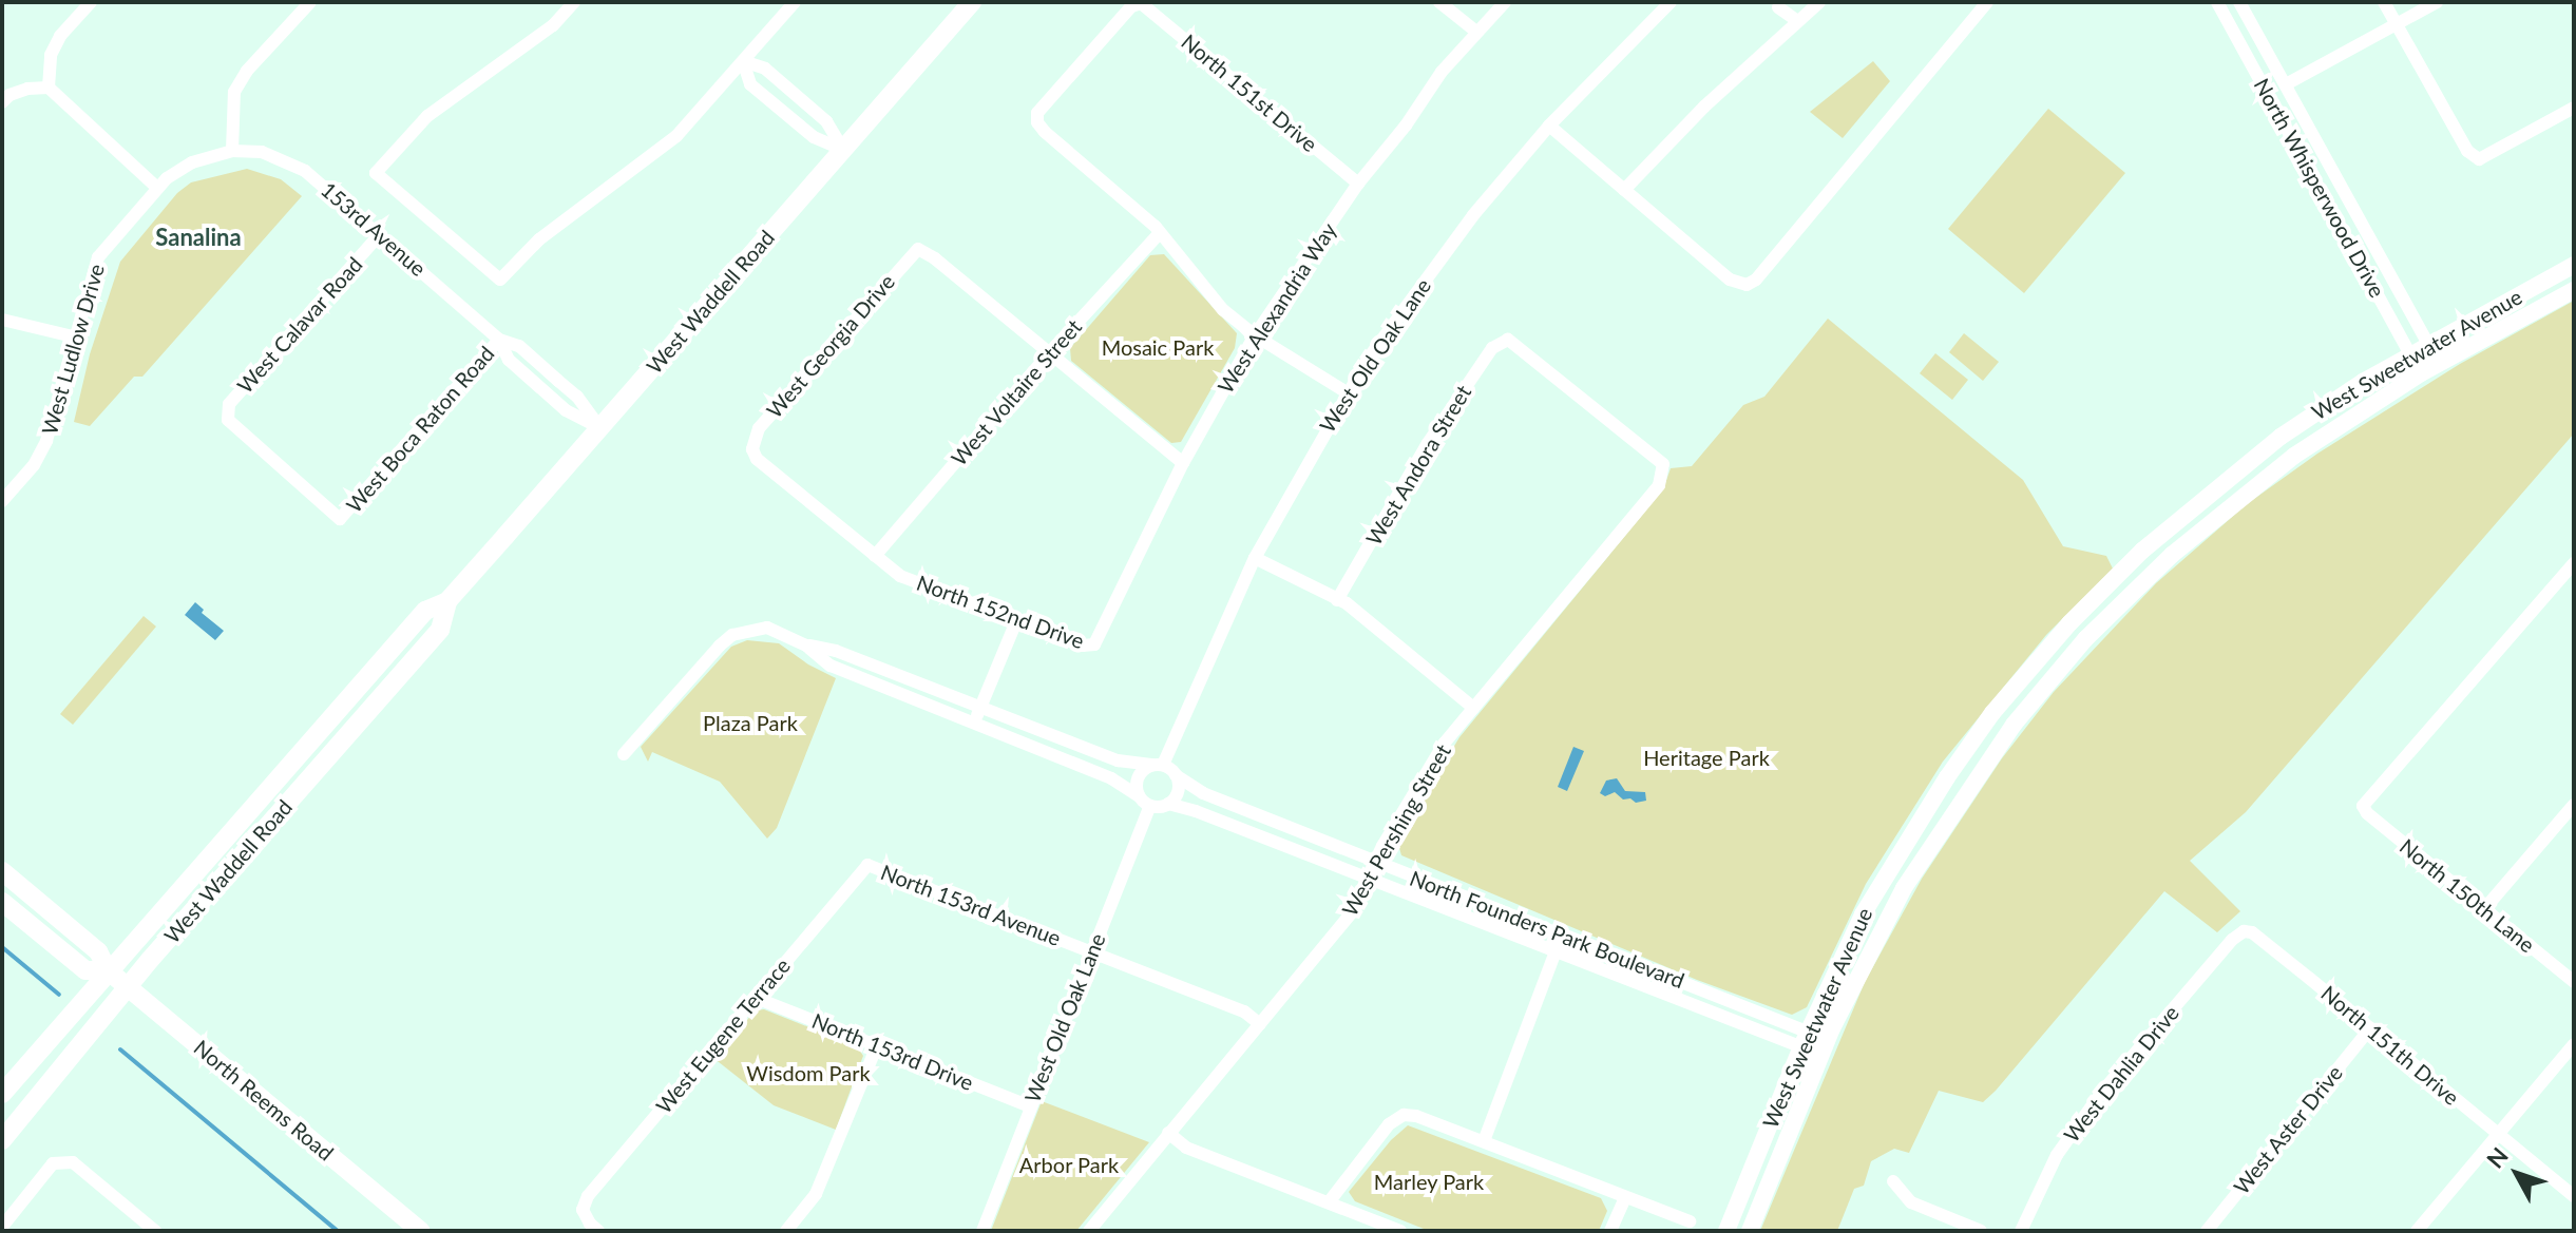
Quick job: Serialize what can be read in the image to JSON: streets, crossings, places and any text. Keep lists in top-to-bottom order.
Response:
{
  "streets": {
    "main road": ["West Waddell Road", "North Reems Road"],
    "street": [
      "North 151st Drive",
      "North Whisperwood Drive",
      "153rd Avenue",
      "West Alexandria Way",
      "West Calavar Road",
      "West Georgia Drive",
      "West Ludlow Drive",
      "West Sweetwater Avenue",
      "West Old Oak Lane",
      "West Voltaire Street",
      "West Boca Raton Road",
      "West Andora Street",
      "North 152nd Drive",
      "West Pershing Street",
      "North 150th Lane",
      "North 153rd Avenue",
      "North Founders Park Boulevard",
      "West Eugene Terrace",
      "North 151th Drive",
      "North 153rd Drive",
      "West Dahlia Drive",
      "West Aster Drive"
    ]
  },
  "crossings": [
    ["North 151st Drive", "West Alexandria Way"],
    ["North Whisperwood Drive", "West Sweetwater Avenue"],
    ["153rd Avenue", "West Waddell Road"],
    ["153rd Avenue", "West Calavar Road"],
    ["153rd Avenue", "West Ludlow Drive"],
    ["153rd Avenue", "West Boca Raton Road"],
    ["West Waddell Road", "North Reems Road"],
    ["West Alexandria Way", "North 152nd Drive"],
    ["West Calavar Road", "West Boca Raton Road"],
    ["West Georgia Drive", "West Voltaire Street"],
    ["West Georgia Drive", "North 152nd Drive"],
    ["West Sweetwater Avenue", "North Founders Park Boulevard"],
    ["West Old Oak Lane", "North 153rd Avenue"],
    ["West Old Oak Lane", "North Founders Park Boulevard"],
    ["West Old Oak Lane", "North 153rd Drive"],
    ["West Voltaire Street", "North 152nd Drive"],
    ["West Andora Street", "West Pershing Street"],
    ["West Pershing Street", "North 153rd Avenue"],
    ["West Pershing Street", "North Founders Park Boulevard"],
    ["North 153rd Avenue", "West Eugene Terrace"],
    ["West Eugene Terrace", "North 153rd Drive"],
    ["North 151th Drive", "West Dahlia Drive"],
    ["North 151th Drive", "West Aster Drive"]
  ],
  "districts": ["Sanalina"],
  "parks": [
    "Mosaic Park",
    "Plaza Park",
    "Heritage Park",
    "Wisdom Park",
    "Arbor Park",
    "Marley Park"
  ],
  "north": "top left"
}
